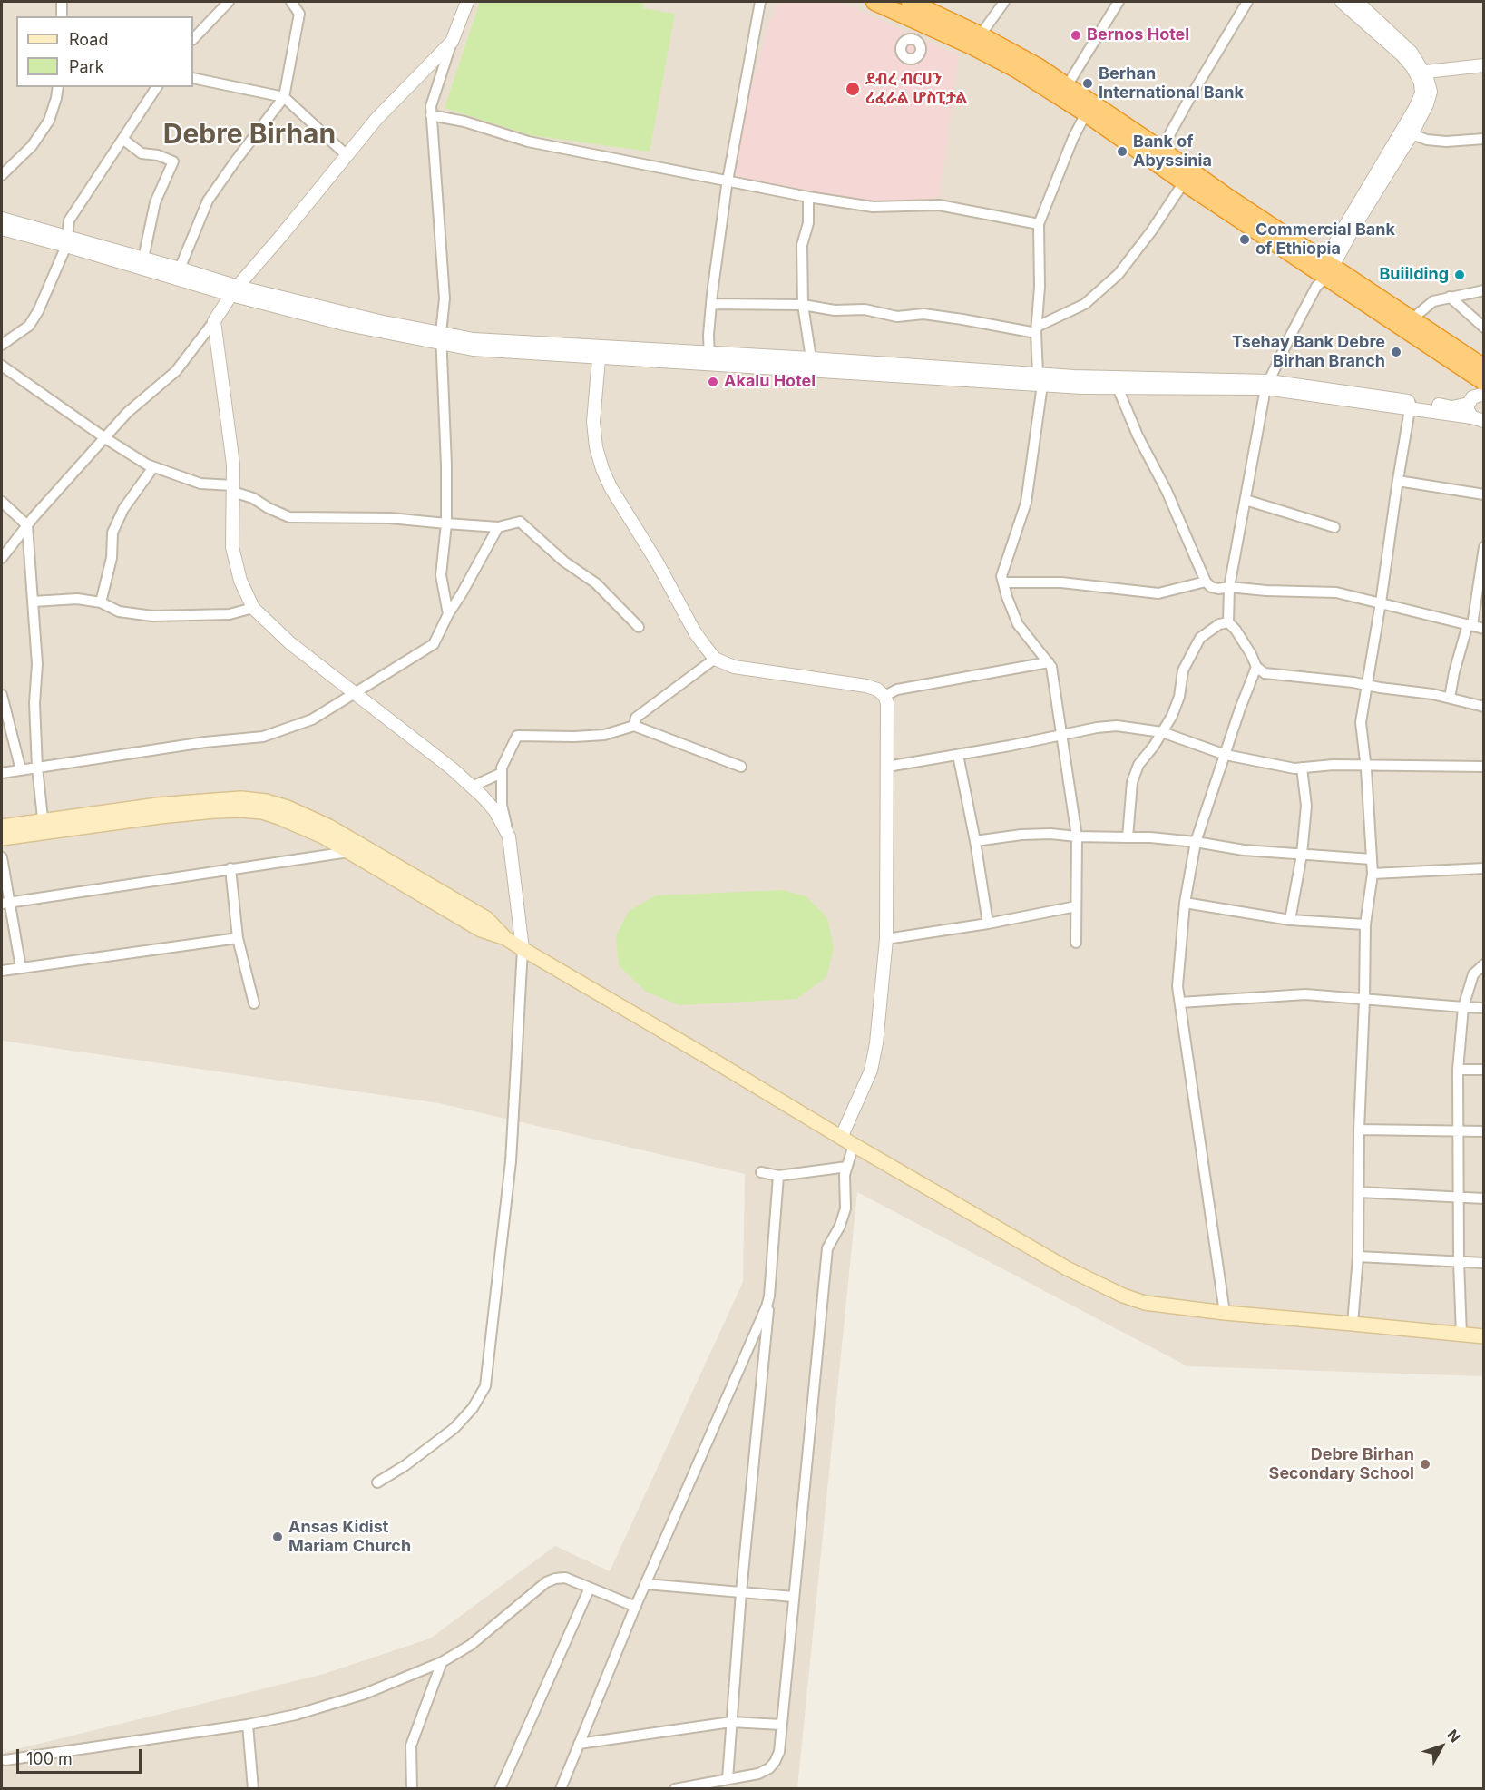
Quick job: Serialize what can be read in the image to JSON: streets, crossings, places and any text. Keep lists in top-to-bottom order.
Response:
{
  "districts": ["Debre Birhan"],
  "places": [
    "Bernos Hotel",
    "Berhan International Bank",
    "ደብረ ብርሀን ሪፈራል ሆስፒታል",
    "Bank of Abyssinia",
    "Commercial Bank of Ethiopia",
    "Buiilding",
    "Tsehay Bank Debre Birhan Branch",
    "Akalu Hotel",
    "Debre Birhan Secondary School",
    "Ansas Kidist Mariam Church"
  ],
  "legend": ["Road", "Park"],
  "scale_bar": "100 m",
  "north": "top right"
}
